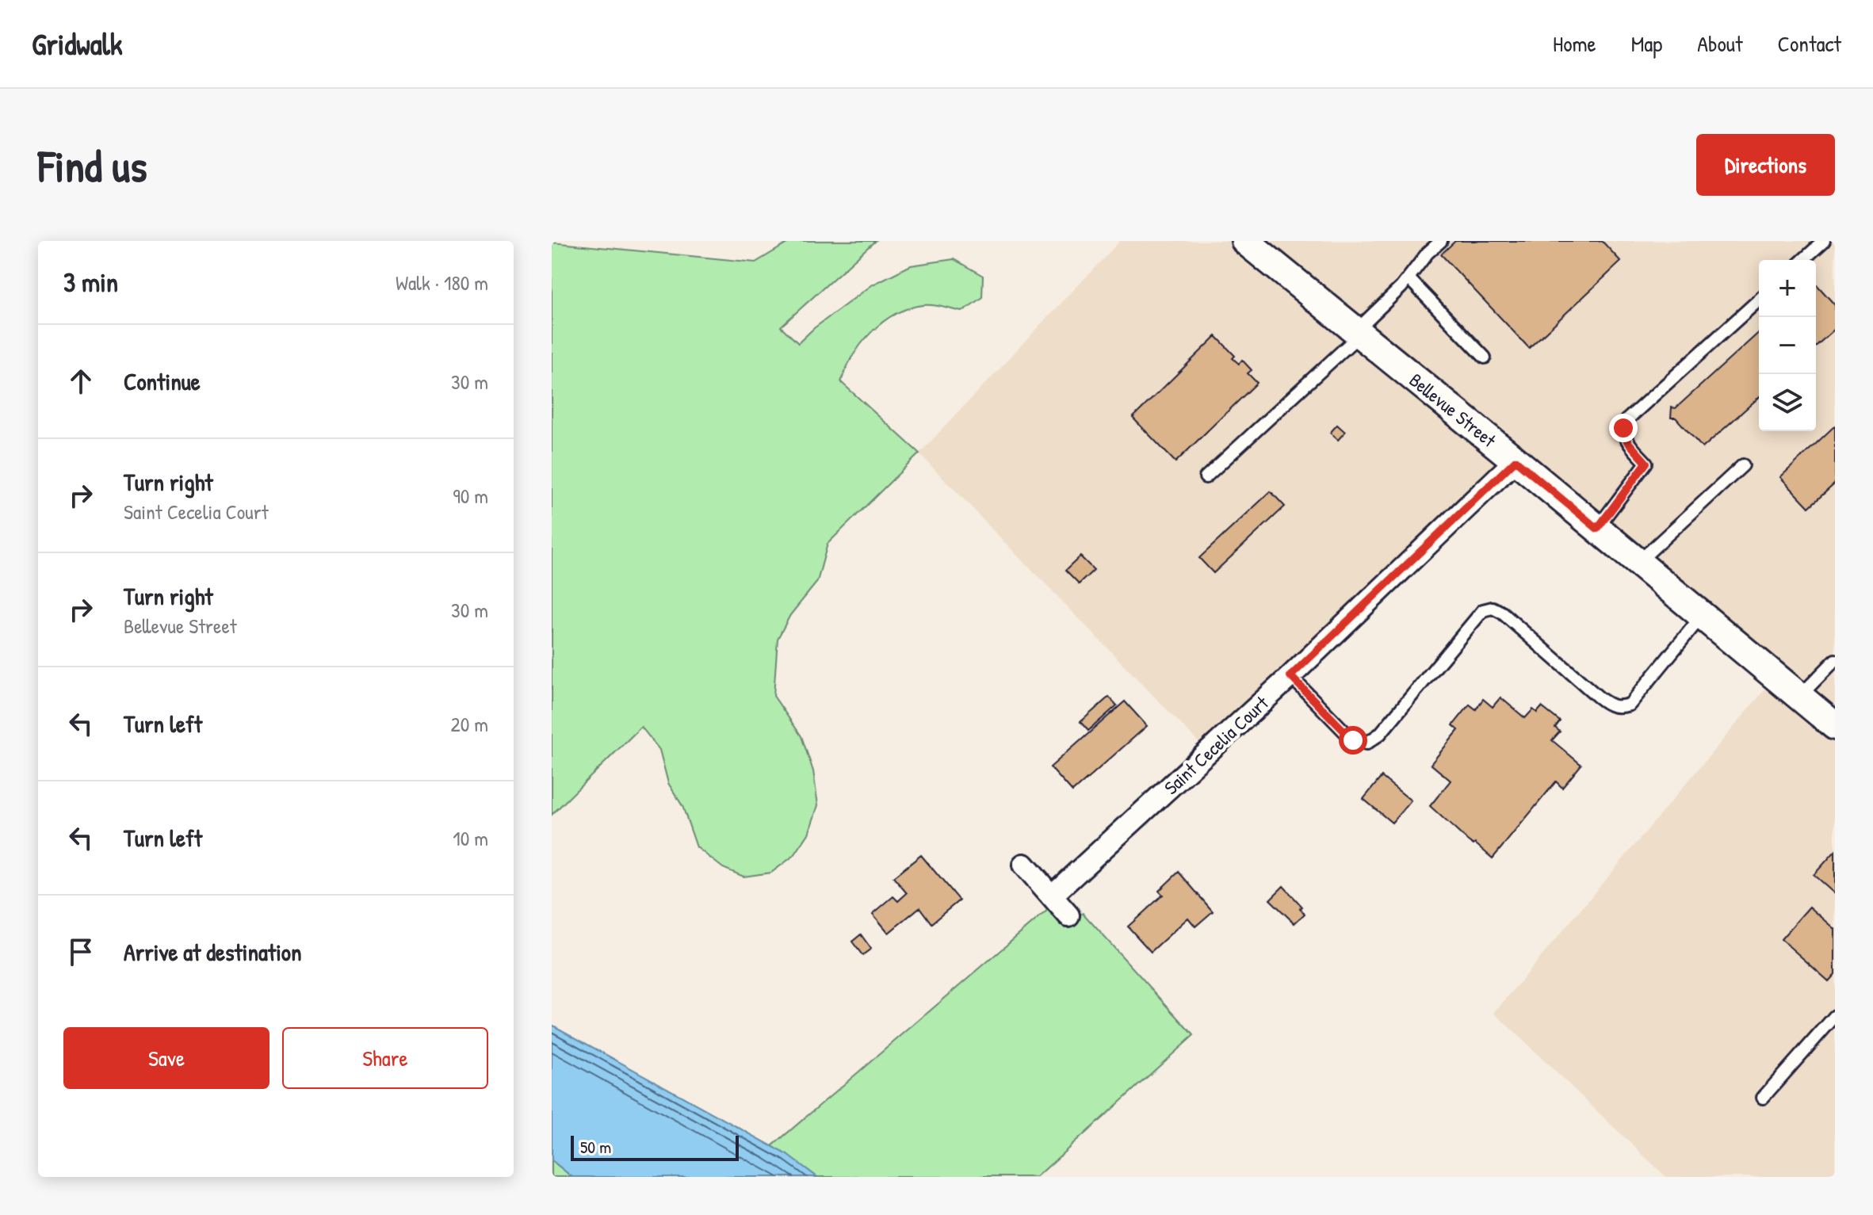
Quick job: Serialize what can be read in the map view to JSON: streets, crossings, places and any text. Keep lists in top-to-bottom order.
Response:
{
  "streets": {
    "street": ["Bellevue Street", "Saint Cecelia Court"]
  },
  "crossings": [
    ["Bellevue Street", "Saint Cecelia Court"]
  ],
  "scale_bar": "50 m",
  "page": {
    "header": "Gridwalk",
    "nav": [
      "Home",
      "Map",
      "About",
      "Contact"
    ],
    "buttons": [
      "Directions",
      ["Save", "Share"]
    ],
    "title": "Find us",
    "heading": ["3 min", "Walk · 180 m"],
    "map_buttons": ["+", "−"],
    "list": [
      ["Continue", "30 m"],
      ["Turn right", "Saint Cecelia Court", "90 m"],
      ["Turn right", "Bellevue Street", "30 m"],
      ["Turn left", "20 m"],
      ["Turn left", "10 m"],
      "Arrive at destination"
    ],
    "scale": "50 m"
  }
}
